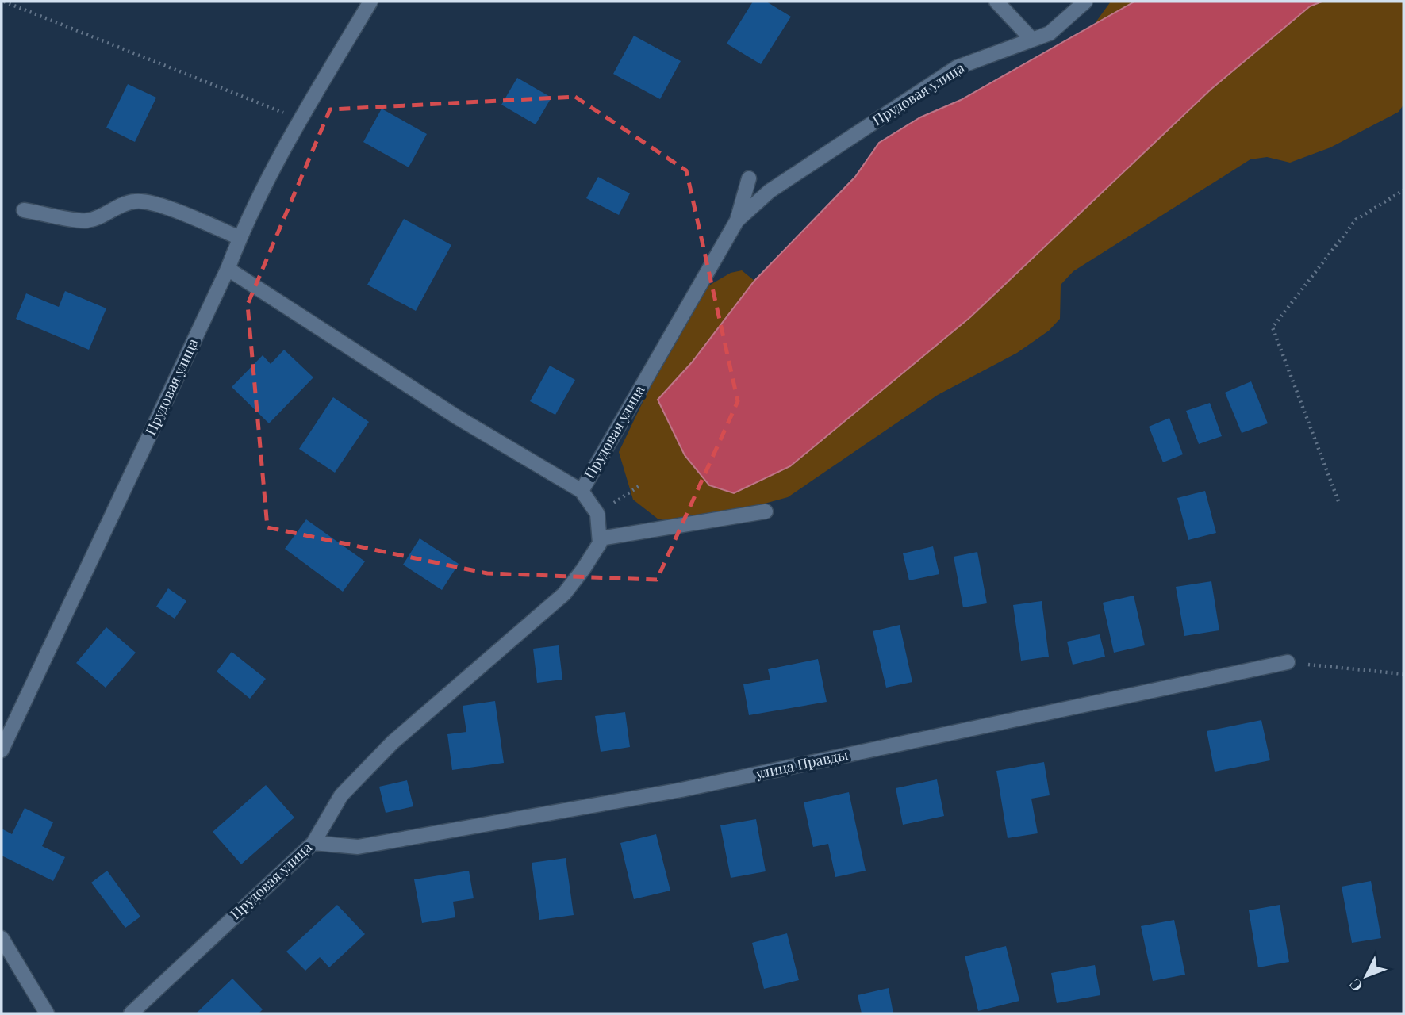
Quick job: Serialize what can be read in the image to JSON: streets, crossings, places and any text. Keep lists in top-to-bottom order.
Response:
{
  "streets": {
    "street": ["Прудовая улица", "улица Правды"]
  },
  "crossings": [
    ["Прудовая улица", "улица Правды"]
  ],
  "north": "bottom left"
}
